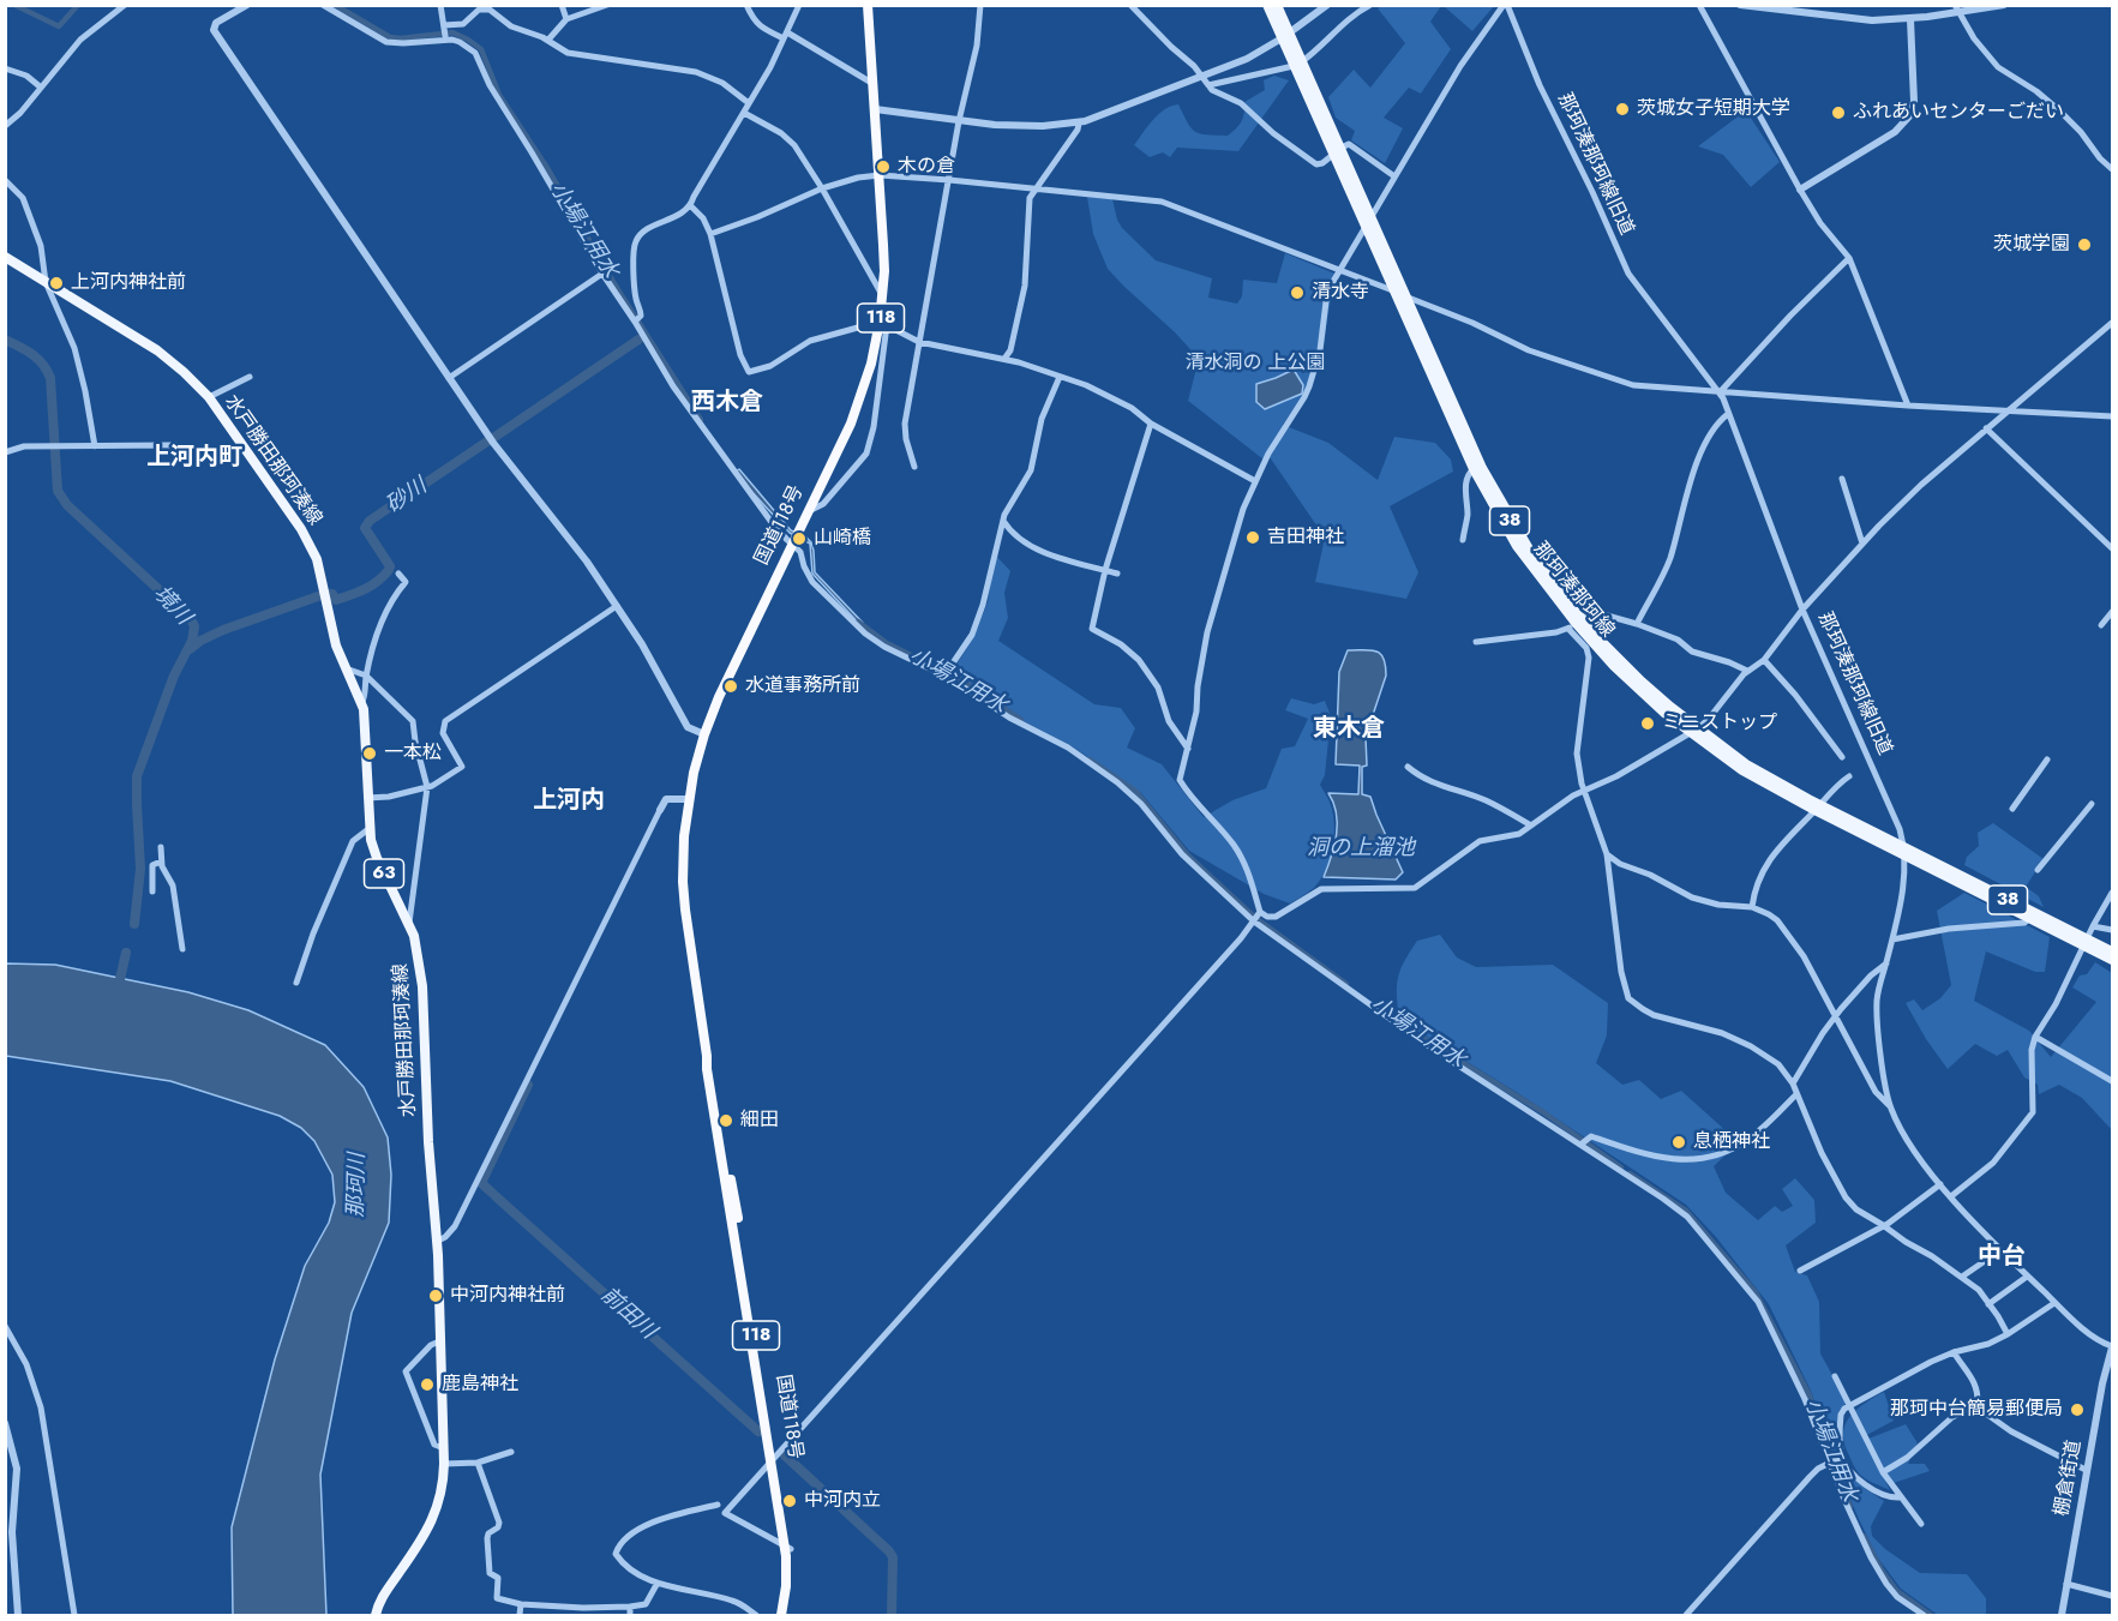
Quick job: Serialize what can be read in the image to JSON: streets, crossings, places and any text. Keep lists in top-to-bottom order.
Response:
{
  "streets": {
    "highway": ["118", "国道118号"],
    "main road": [
      "水戸勝田那珂湊線",
      "38",
      "那珂湊那珂線",
      "63"
    ],
    "street": ["那珂湊那珂線旧道", "棚倉街道"]
  },
  "crossings": [
    ["那珂湊那珂線旧道", "那珂湊那珂線"],
    ["那珂湊那珂線旧道", "棚倉街道"]
  ],
  "districts": [
    "西木倉",
    "上河内町",
    "東木倉",
    "上河内",
    "中台"
  ],
  "water": [
    "小場江用水",
    "砂川",
    "境川",
    "洞の上溜池",
    "那珂川",
    "前田川"
  ],
  "parks": ["清水洞の 上公園"],
  "places": [
    "茨城女子短期大学",
    "ふれあいセンターごだい",
    "木の倉",
    "茨城学園",
    "上河内神社前",
    "清水寺",
    "吉田神社",
    "山崎橋",
    "水道事務所前",
    "ミニストップ",
    "一本松",
    "細田",
    "息栖神社",
    "中河内神社前",
    "鹿島神社",
    "那珂中台簡易郵便局",
    "中河内立"
  ]
}
